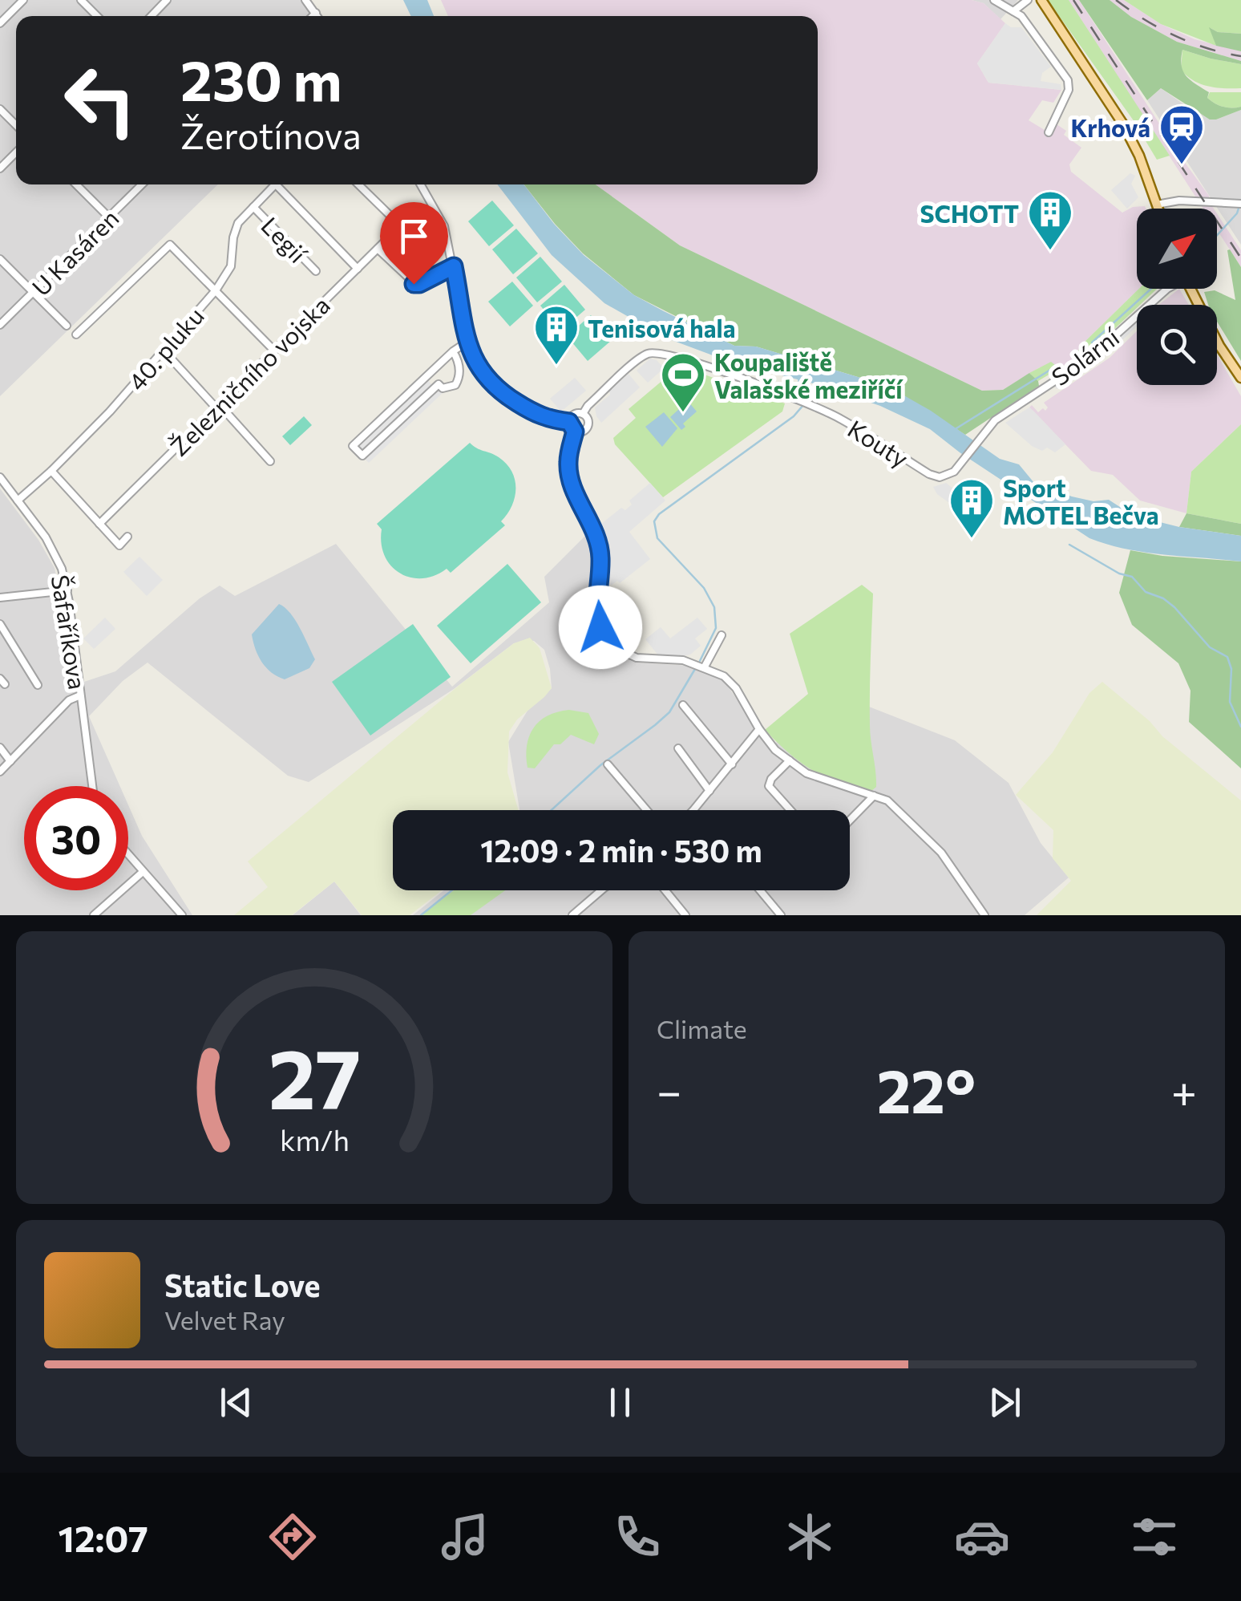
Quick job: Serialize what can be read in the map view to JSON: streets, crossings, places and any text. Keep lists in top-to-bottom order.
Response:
{
  "streets": {
    "street": [
      "Legií",
      "U Kasáren",
      "40. pluku",
      "Solární",
      "Železničního vojska",
      "Kouty",
      "Šafaříkova"
    ]
  },
  "crossings": [
    ["Legií", "40. pluku"],
    ["40. pluku", "Šafaříkova"],
    ["Solární", "Kouty"]
  ],
  "places": {
    "station": ["Krhová"],
    "building": ["SCHOTT", "Tenisová hala", "Sport MOTEL Bečva"],
    "sports": ["Koupaliště Valašské meziříčí"]
  },
  "north": "top right",
  "page": {
    "turn": ["230 m", "Žerotínova"],
    "limit": "30",
    "trip": "12:09 · 2 min · 530 m",
    "tile": "Climate",
    "heat": ["−", "22°", "+"],
    "song": ["Static Love", "Velvet Ray"],
    "tabs": "12:07",
    "gauge": ["27", "km/h"]
  }
}
